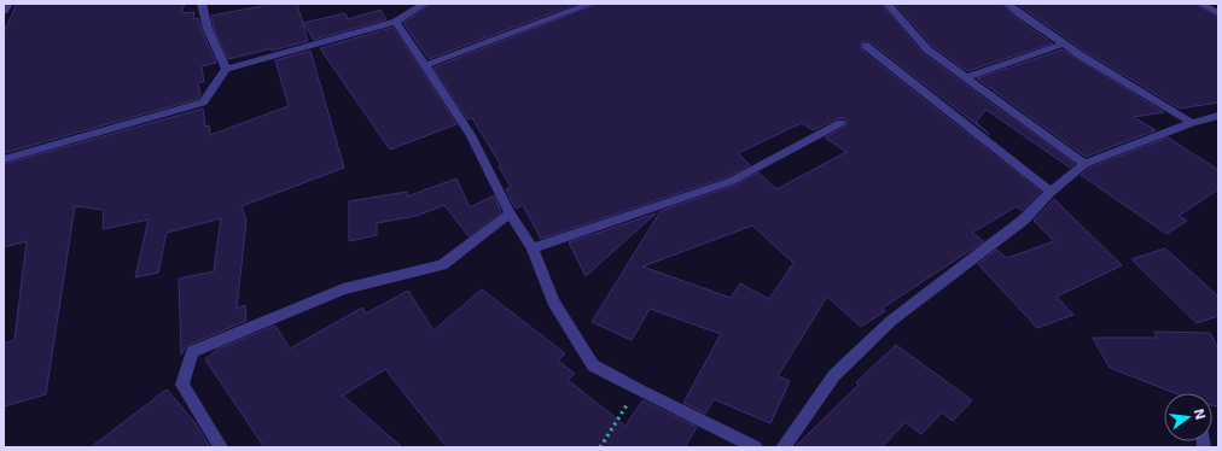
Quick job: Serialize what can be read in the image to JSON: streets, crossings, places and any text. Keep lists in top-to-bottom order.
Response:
{
  "north": "right"
}
